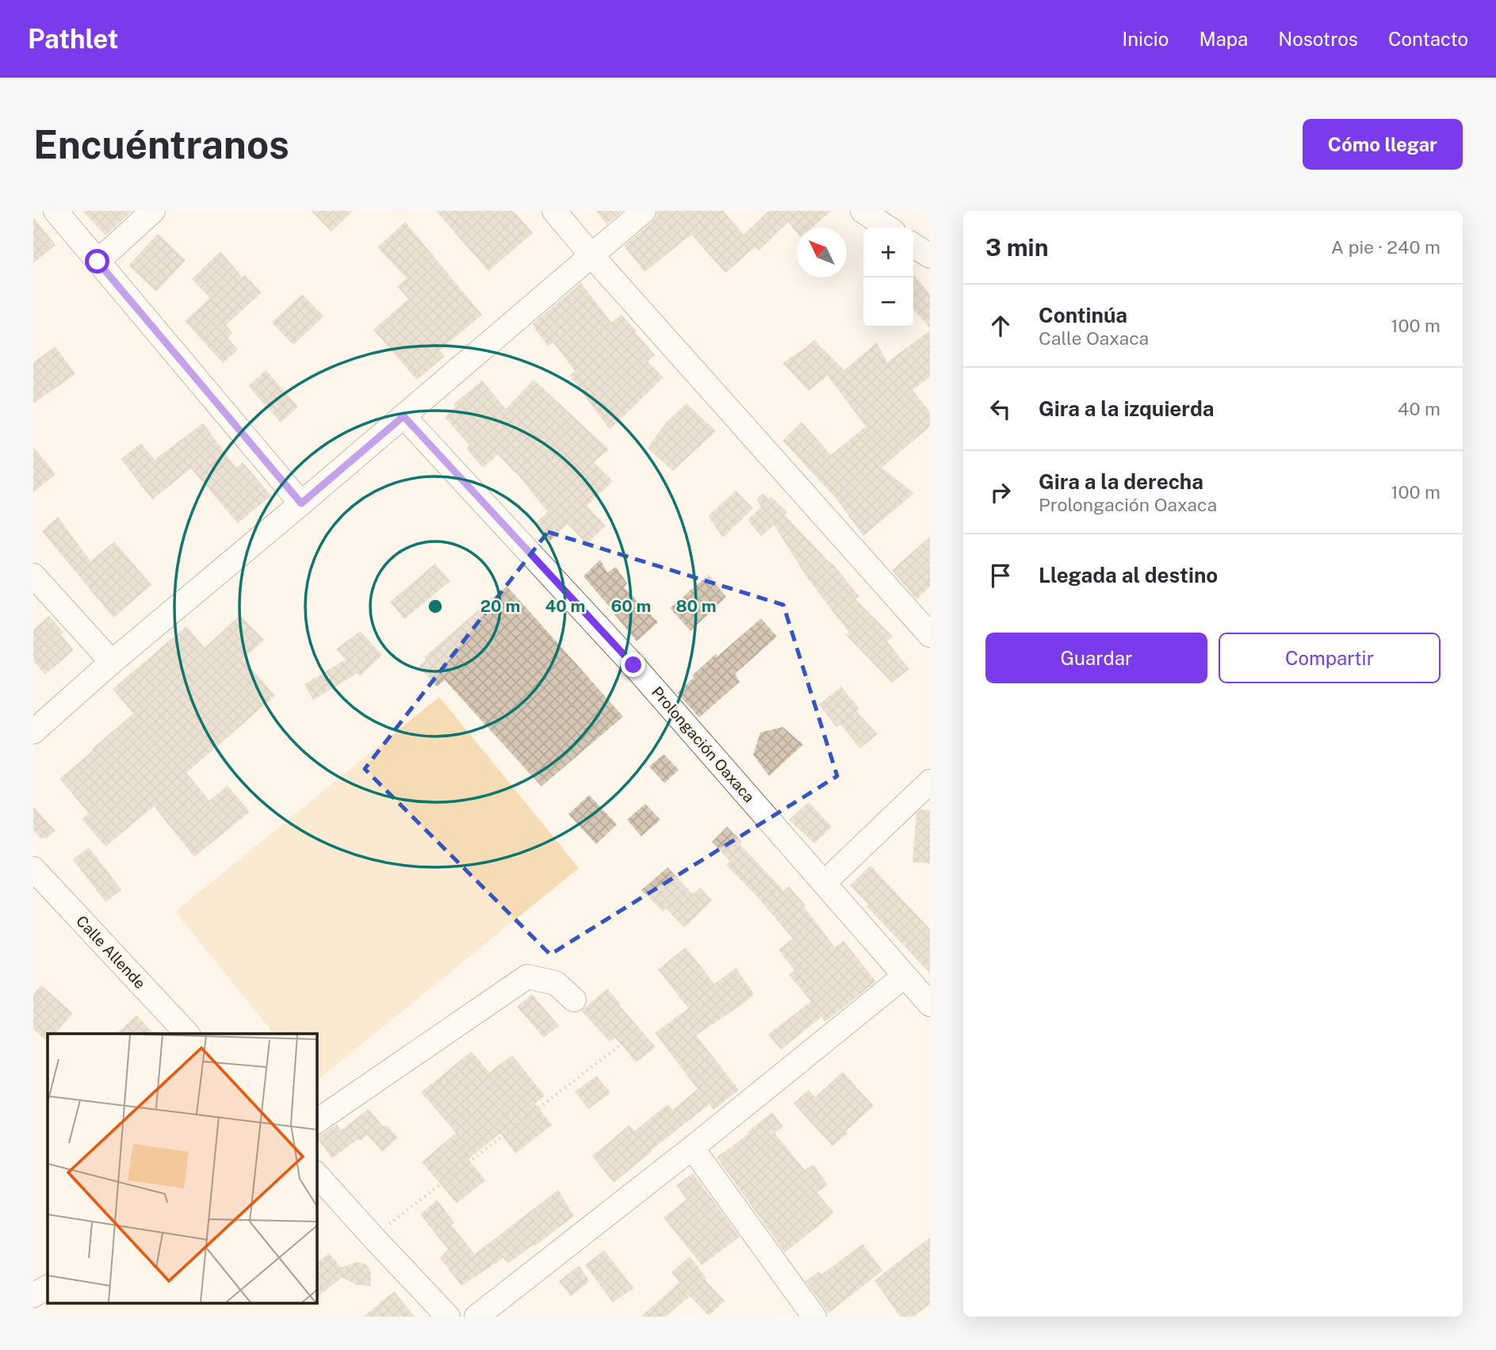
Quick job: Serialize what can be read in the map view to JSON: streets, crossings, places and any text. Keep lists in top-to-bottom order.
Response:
{
  "streets": {
    "street": ["Prolongación Oaxaca", "Calle Allende"]
  },
  "north": "top left",
  "page": {
    "header": "Pathlet",
    "nav": [
      "Inicio",
      "Mapa",
      "Nosotros",
      "Contacto"
    ],
    "buttons": [
      "Cómo llegar",
      ["Guardar", "Compartir"]
    ],
    "title": "Encuéntranos",
    "heading": ["3 min", "A pie · 240 m"],
    "map_buttons": ["+", "−"],
    "list": [
      ["Continúa", "Calle Oaxaca", "100 m"],
      ["Gira a la izquierda", "40 m"],
      ["Gira a la derecha", "Prolongación Oaxaca", "100 m"],
      "Llegada al destino"
    ]
  },
  "rings": [
    "20 m",
    "40 m",
    "60 m",
    "80 m"
  ]
}
